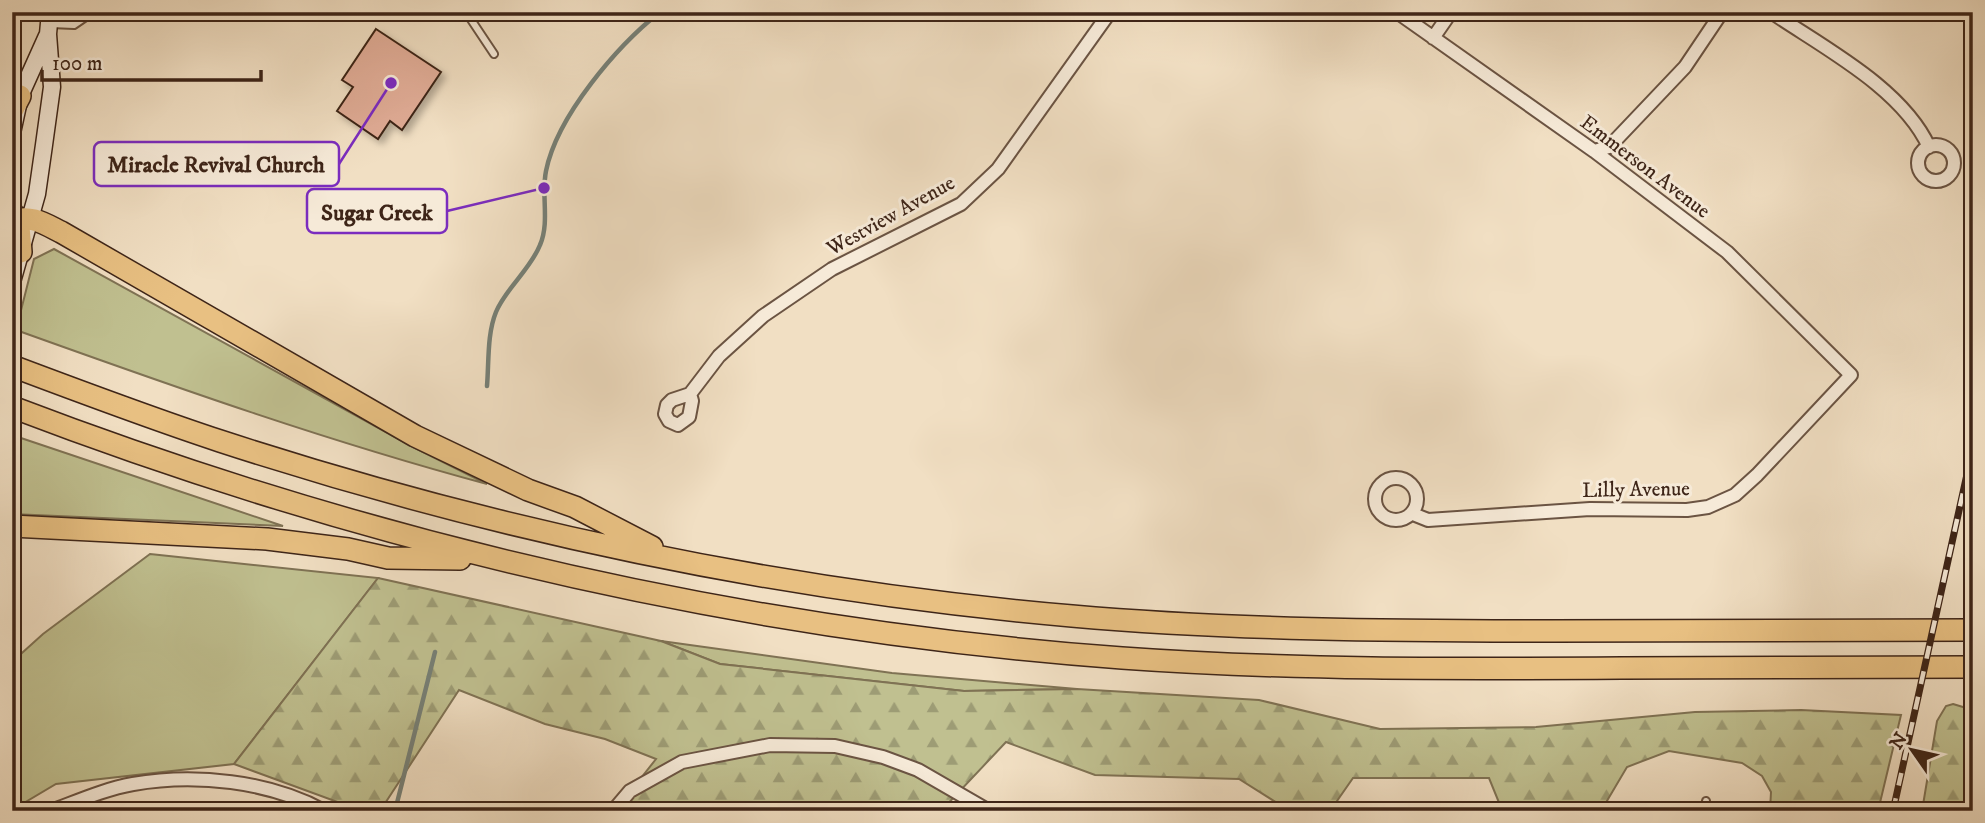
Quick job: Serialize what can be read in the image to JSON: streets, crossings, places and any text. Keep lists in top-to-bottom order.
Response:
{
  "streets": {
    "street": ["Emmerson Avenue", "Westview Avenue", "Lilly Avenue"]
  },
  "crossings": [
    ["Emmerson Avenue", "Lilly Avenue"]
  ],
  "places": ["Miracle Revival Church", "Sugar Creek"],
  "scale_bar": "100 m",
  "north": "top left"
}
